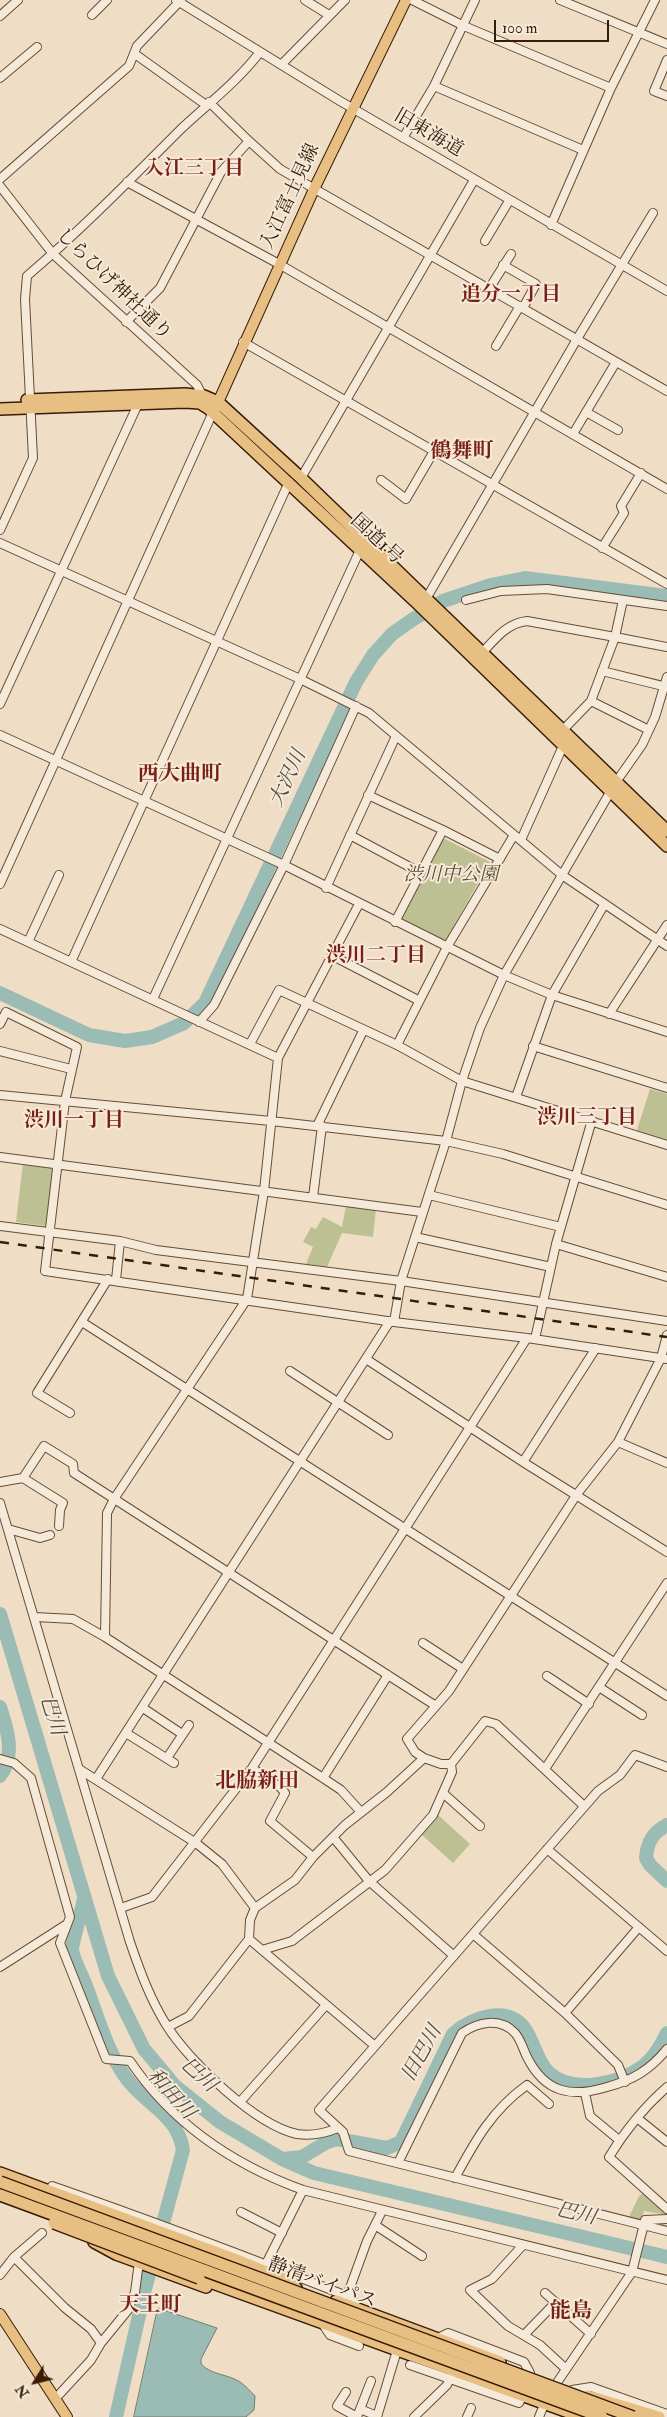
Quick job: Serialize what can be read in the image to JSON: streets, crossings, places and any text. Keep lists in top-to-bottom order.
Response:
{
  "streets": {
    "highway": ["国道1号", "静清バイパス"],
    "main road": ["入江富士見線"],
    "street": ["旧東海道", "しらひげ神社通り"]
  },
  "crossings": [
    ["旧東海道", "入江富士見線"],
    ["入江富士見線", "国道1号"],
    ["しらひげ神社通り", "国道1号"]
  ],
  "districts": [
    "入江三丁目",
    "追分一丁目",
    "鶴舞町",
    "西大曲町",
    "渋川二丁目",
    "渋川三丁目",
    "渋川一丁目",
    "北脇新田",
    "天王町",
    "能島"
  ],
  "water": [
    "大沢川",
    "巴川",
    "旧巴川",
    "和田川"
  ],
  "parks": ["渋川中公園"],
  "scale_bar": "100 m",
  "north": "bottom left"
}
